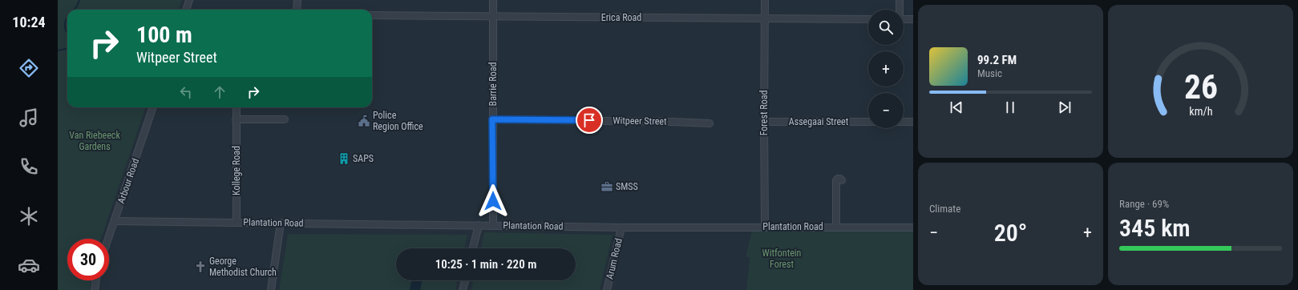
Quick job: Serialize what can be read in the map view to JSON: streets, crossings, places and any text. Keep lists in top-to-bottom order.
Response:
{
  "streets": {
    "street": [
      "Erica Road",
      "Barrie Road",
      "Forest Road",
      "Witpeer Street",
      "Assegaai Street",
      "Kollege Road",
      "Arbour Road",
      "Plantation Road",
      "Arum Road"
    ]
  },
  "crossings": [
    ["Erica Road", "Barrie Road"],
    ["Erica Road", "Forest Road"],
    ["Barrie Road", "Witpeer Street"],
    ["Barrie Road", "Plantation Road"],
    ["Forest Road", "Assegaai Street"],
    ["Forest Road", "Plantation Road"],
    ["Kollege Road", "Plantation Road"],
    ["Arbour Road", "Plantation Road"],
    ["Plantation Road", "Arum Road"]
  ],
  "parks": ["Van Riebeeck Gardens", "Witfontein Forest"],
  "places": {
    "public building": ["Police Region Office"],
    "building": ["SAPS"],
    "office": ["SMSS"],
    "church": ["George Methodist Church"]
  },
  "page": {
    "tabs": "10:24",
    "map_buttons": ["+", "−"],
    "turn": ["100 m", "Witpeer Street"],
    "song": ["99.2 FM", "Music"],
    "tile": [
      "Climate",
      ["Range · 69%", "345 km"]
    ],
    "heat": ["−", "20°", "+"],
    "limit": "30",
    "trip": "10:25 · 1 min · 220 m",
    "gauge": ["26", "km/h"]
  }
}
